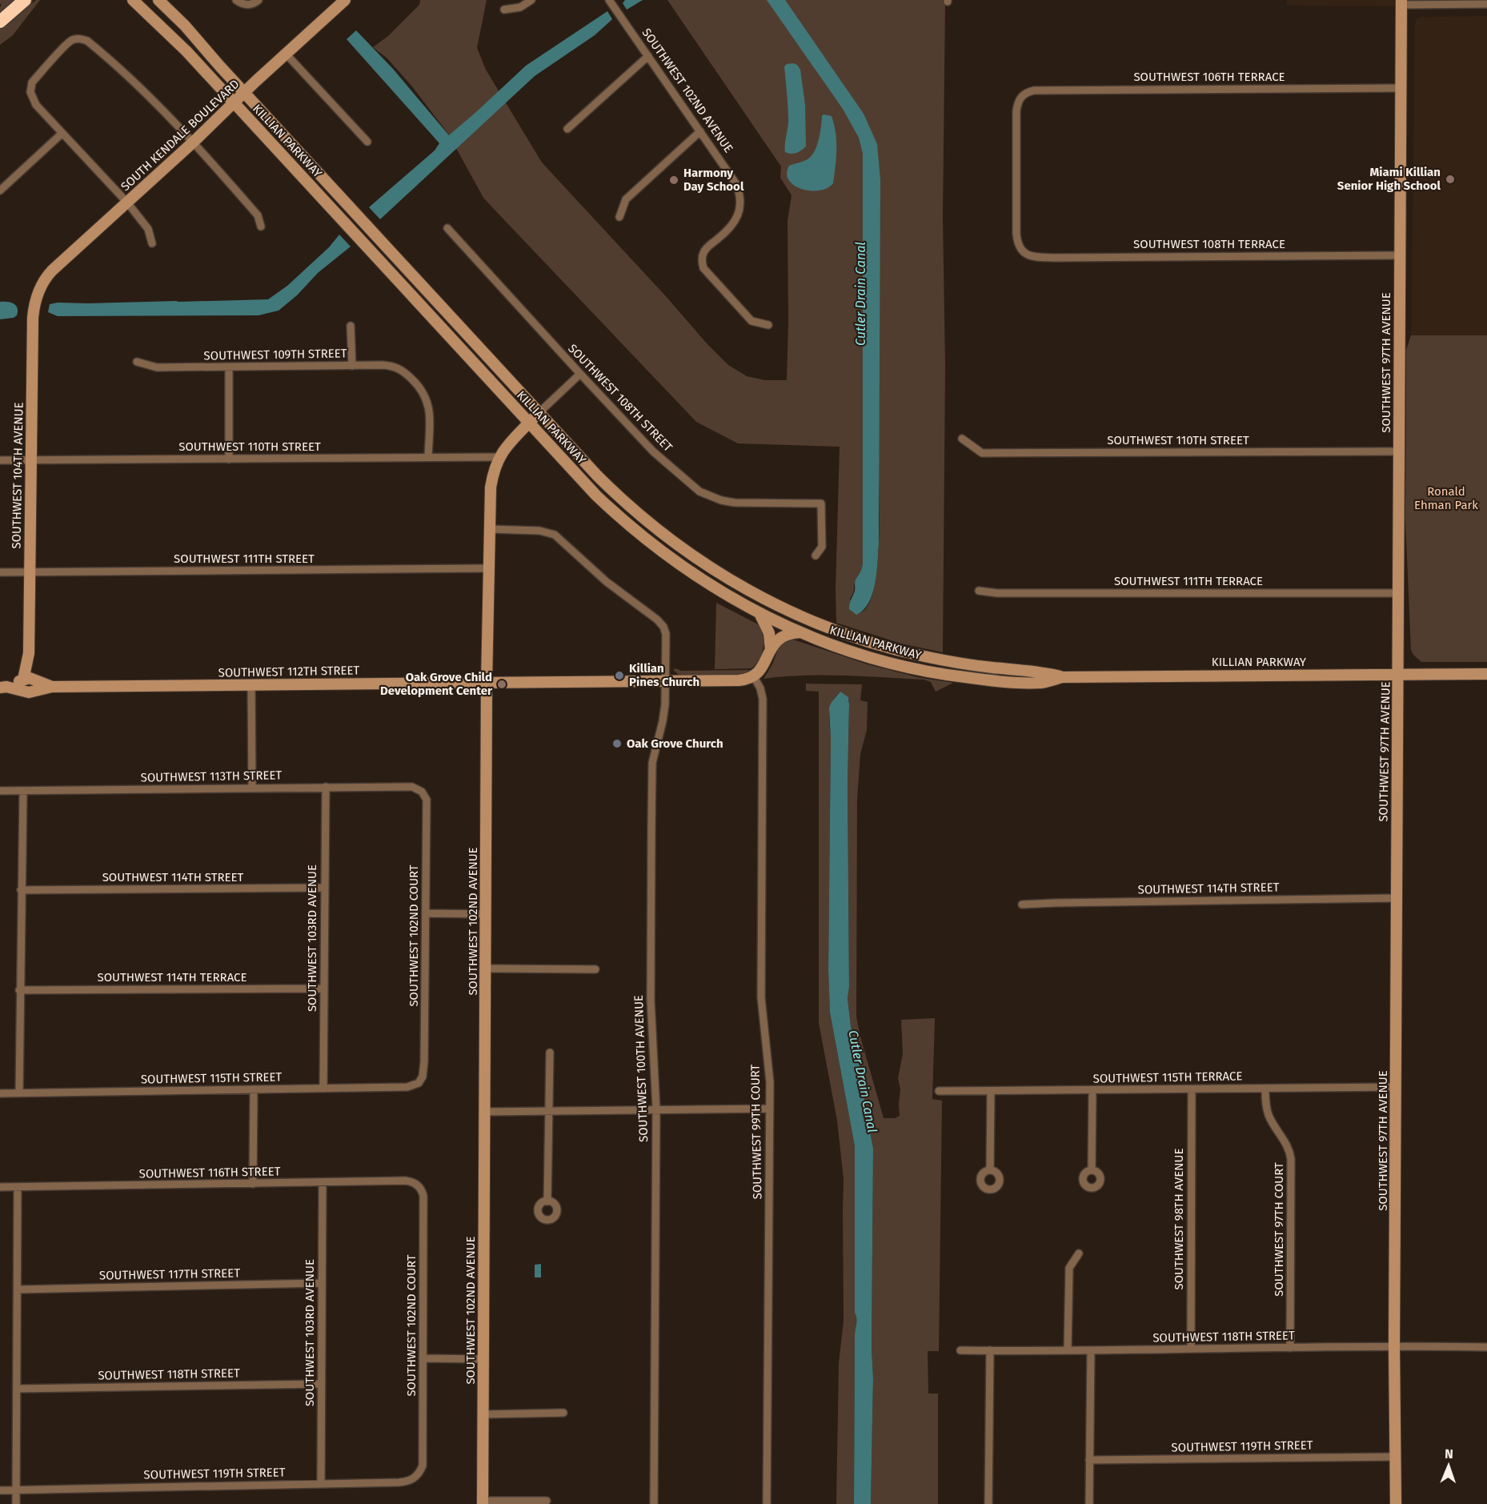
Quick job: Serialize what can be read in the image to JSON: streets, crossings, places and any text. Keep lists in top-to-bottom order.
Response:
{
  "streets": {
    "street": [
      "SOUTHWEST 106TH TERRACE",
      "SOUTHWEST 102ND AVENUE",
      "SOUTH KENDALE BOULEVARD",
      "KILLIAN PARKWAY",
      "SOUTHWEST 108TH TERRACE",
      "SOUTHWEST 109TH STREET",
      "SOUTHWEST 97TH AVENUE",
      "SOUTHWEST 108TH STREET",
      "SOUTHWEST 110TH STREET",
      "SOUTHWEST 104TH AVENUE",
      "SOUTHWEST 111TH STREET",
      "SOUTHWEST 111TH TERRACE",
      "SOUTHWEST 112TH STREET",
      "SOUTHWEST 113TH STREET",
      "SOUTHWEST 114TH STREET",
      "SOUTHWEST 102ND COURT",
      "SOUTHWEST 103RD AVENUE",
      "SOUTHWEST 114TH TERRACE",
      "SOUTHWEST 100TH AVENUE",
      "SOUTHWEST 115TH TERRACE",
      "SOUTHWEST 115TH STREET",
      "SOUTHWEST 99TH COURT",
      "SOUTHWEST 116TH STREET",
      "SOUTHWEST 98TH AVENUE",
      "SOUTHWEST 97TH COURT",
      "SOUTHWEST 117TH STREET",
      "SOUTHWEST 118TH STREET",
      "SOUTHWEST 119TH STREET"
    ]
  },
  "crossings": [
    ["SOUTHWEST 106TH TERRACE", "SOUTHWEST 108TH TERRACE"],
    ["SOUTHWEST 106TH TERRACE", "SOUTHWEST 97TH AVENUE"],
    ["SOUTHWEST 102ND AVENUE", "KILLIAN PARKWAY"],
    ["SOUTHWEST 102ND AVENUE", "SOUTHWEST 108TH STREET"],
    ["SOUTHWEST 102ND AVENUE", "SOUTHWEST 110TH STREET"],
    ["SOUTHWEST 102ND AVENUE", "SOUTHWEST 111TH STREET"],
    ["SOUTHWEST 102ND AVENUE", "SOUTHWEST 112TH STREET"],
    ["SOUTHWEST 102ND AVENUE", "SOUTHWEST 100TH AVENUE"],
    ["SOUTH KENDALE BOULEVARD", "KILLIAN PARKWAY"],
    ["SOUTH KENDALE BOULEVARD", "SOUTHWEST 104TH AVENUE"],
    ["KILLIAN PARKWAY", "SOUTHWEST 97TH AVENUE"],
    ["SOUTHWEST 108TH TERRACE", "SOUTHWEST 97TH AVENUE"],
    ["SOUTHWEST 109TH STREET", "SOUTHWEST 110TH STREET"],
    ["SOUTHWEST 97TH AVENUE", "SOUTHWEST 110TH STREET"],
    ["SOUTHWEST 97TH AVENUE", "SOUTHWEST 111TH TERRACE"],
    ["SOUTHWEST 97TH AVENUE", "SOUTHWEST 114TH STREET"],
    ["SOUTHWEST 97TH AVENUE", "SOUTHWEST 115TH TERRACE"],
    ["SOUTHWEST 97TH AVENUE", "SOUTHWEST 118TH STREET"],
    ["SOUTHWEST 97TH AVENUE", "SOUTHWEST 119TH STREET"],
    ["SOUTHWEST 110TH STREET", "SOUTHWEST 104TH AVENUE"],
    ["SOUTHWEST 104TH AVENUE", "SOUTHWEST 111TH STREET"],
    ["SOUTHWEST 104TH AVENUE", "SOUTHWEST 112TH STREET"],
    ["SOUTHWEST 112TH STREET", "SOUTHWEST 100TH AVENUE"],
    ["SOUTHWEST 112TH STREET", "SOUTHWEST 99TH COURT"],
    ["SOUTHWEST 113TH STREET", "SOUTHWEST 102ND COURT"],
    ["SOUTHWEST 113TH STREET", "SOUTHWEST 103RD AVENUE"],
    ["SOUTHWEST 114TH STREET", "SOUTHWEST 103RD AVENUE"],
    ["SOUTHWEST 102ND COURT", "SOUTHWEST 115TH STREET"],
    ["SOUTHWEST 102ND COURT", "SOUTHWEST 116TH STREET"],
    ["SOUTHWEST 102ND COURT", "SOUTHWEST 119TH STREET"],
    ["SOUTHWEST 103RD AVENUE", "SOUTHWEST 114TH TERRACE"],
    ["SOUTHWEST 103RD AVENUE", "SOUTHWEST 115TH STREET"],
    ["SOUTHWEST 103RD AVENUE", "SOUTHWEST 116TH STREET"],
    ["SOUTHWEST 103RD AVENUE", "SOUTHWEST 117TH STREET"],
    ["SOUTHWEST 103RD AVENUE", "SOUTHWEST 118TH STREET"],
    ["SOUTHWEST 103RD AVENUE", "SOUTHWEST 119TH STREET"],
    ["SOUTHWEST 115TH TERRACE", "SOUTHWEST 98TH AVENUE"],
    ["SOUTHWEST 115TH TERRACE", "SOUTHWEST 97TH COURT"],
    ["SOUTHWEST 98TH AVENUE", "SOUTHWEST 118TH STREET"],
    ["SOUTHWEST 97TH COURT", "SOUTHWEST 118TH STREET"]
  ],
  "water": ["Cutler Drain Canal"],
  "parks": ["Ronald Ehman Park"],
  "places": [
    "Miami Killian Senior High School",
    "Harmony Day School",
    "Killian Pines Church",
    "Oak Grove Child Development Center",
    "Oak Grove Church"
  ],
  "north": "top"
}
